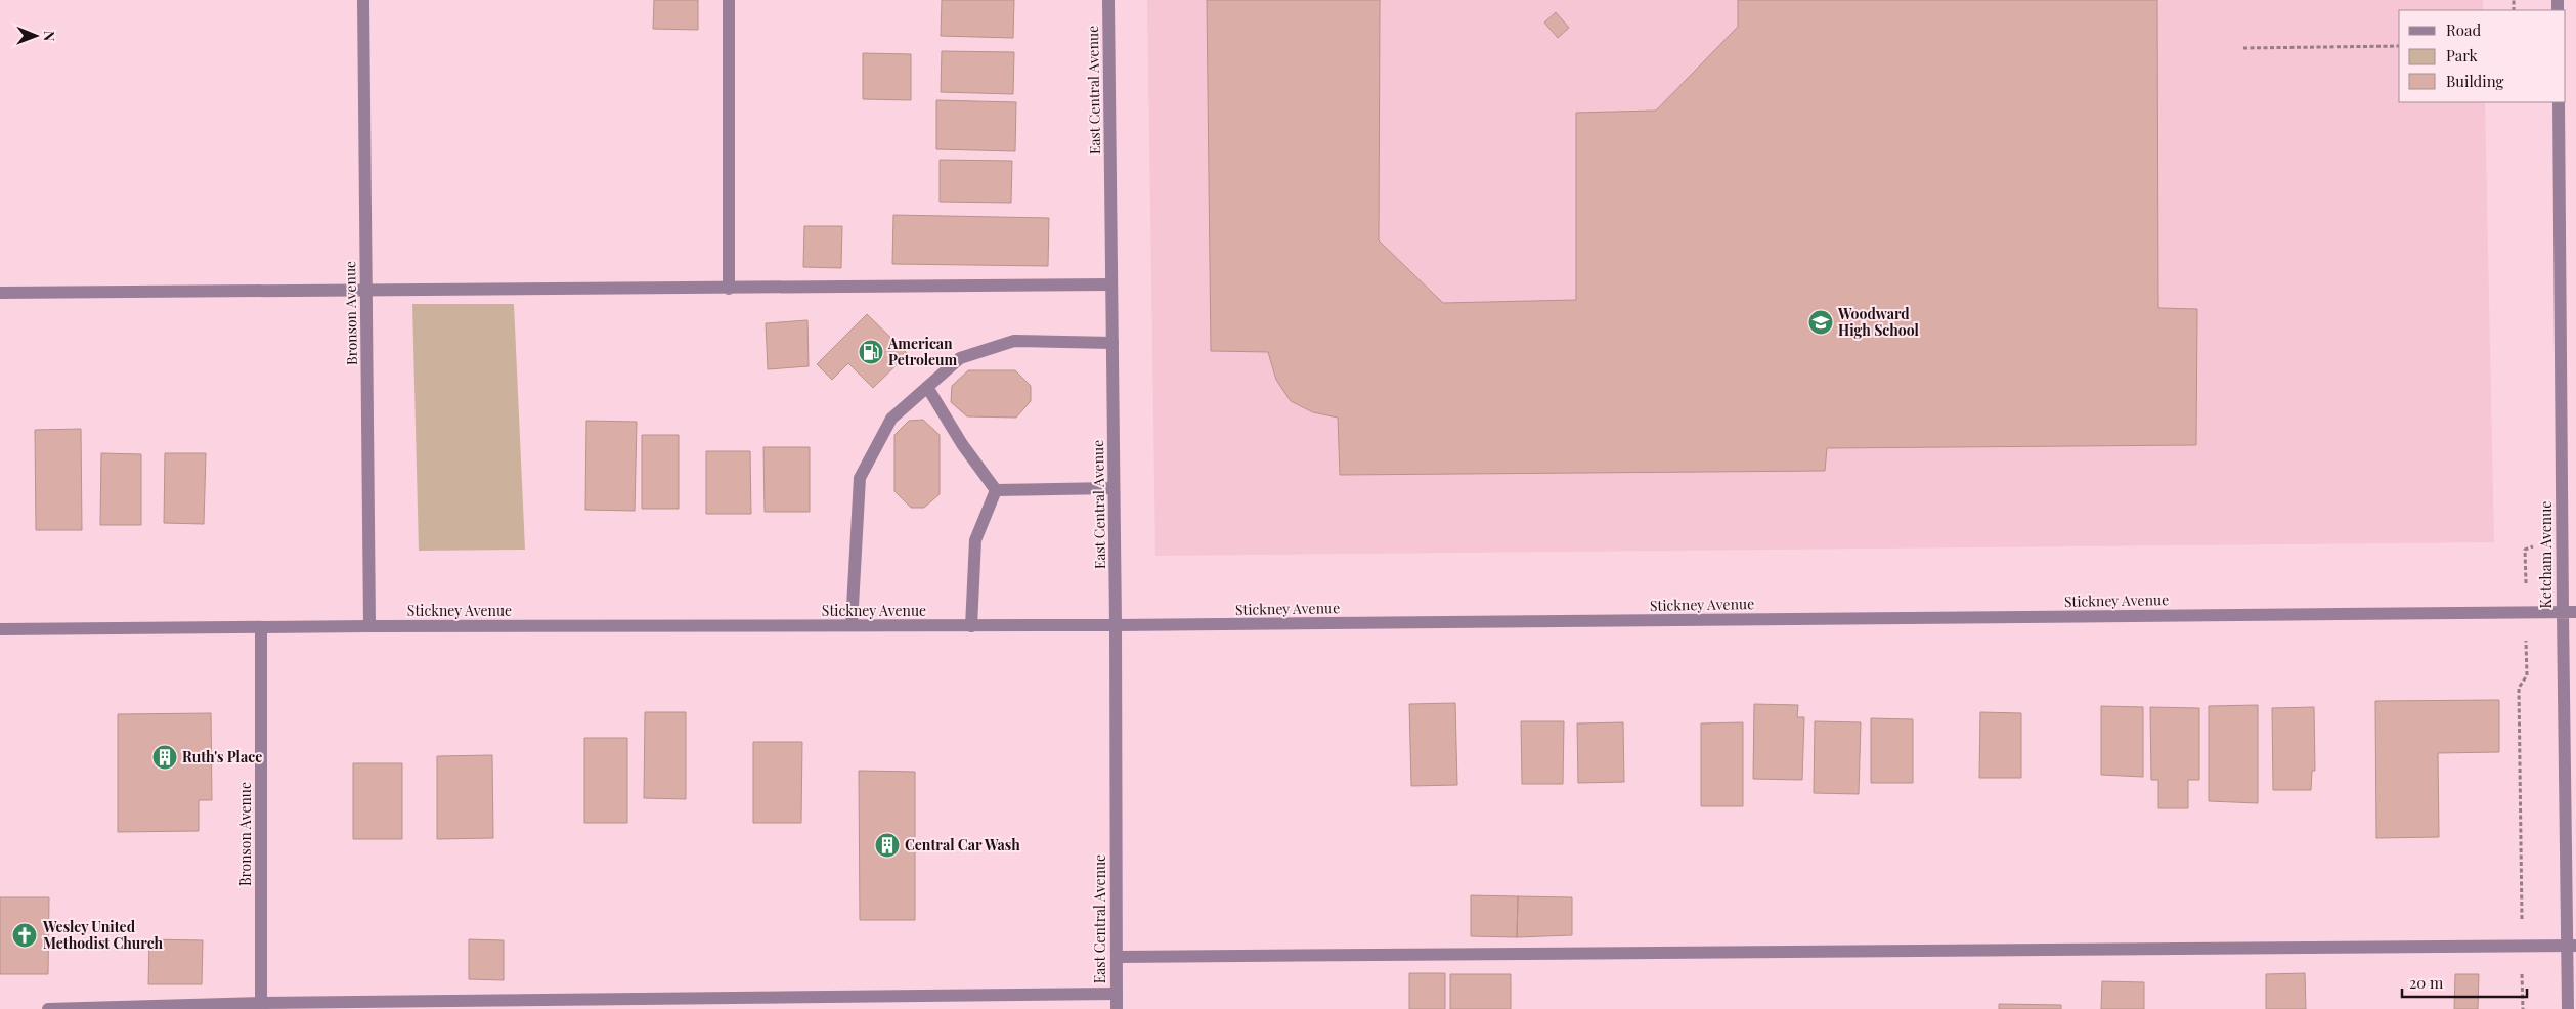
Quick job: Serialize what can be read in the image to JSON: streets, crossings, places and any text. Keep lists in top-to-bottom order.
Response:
{
  "streets": {
    "street": [
      "East Central Avenue",
      "Bronson Avenue",
      "Ketcham Avenue",
      "Stickney Avenue"
    ]
  },
  "crossings": [
    ["East Central Avenue", "Stickney Avenue"],
    ["Bronson Avenue", "Stickney Avenue"],
    ["Ketcham Avenue", "Stickney Avenue"]
  ],
  "places": {
    "school or university": ["Woodward High School"],
    "fuel station": ["American Petroleum"],
    "building": ["Ruth's Place", "Central Car Wash"],
    "church": ["Wesley United Methodist Church"]
  },
  "legend": ["Road", "Park", "Building"],
  "scale_bar": "20 m",
  "north": "right"
}
